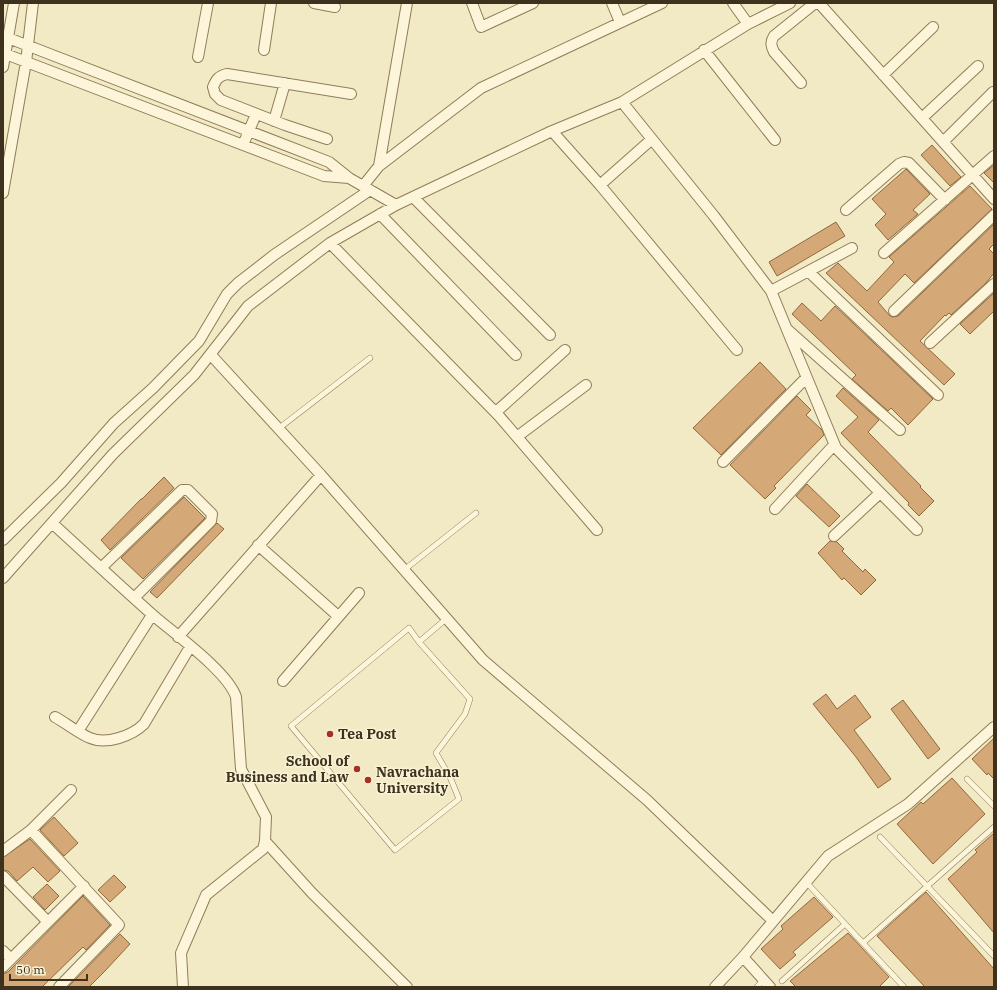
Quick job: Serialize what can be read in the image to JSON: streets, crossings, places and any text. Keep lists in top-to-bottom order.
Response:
{
  "places": ["Tea Post", "School of Business and Law", "Navrachana University"],
  "scale_bar": "50 m"
}
